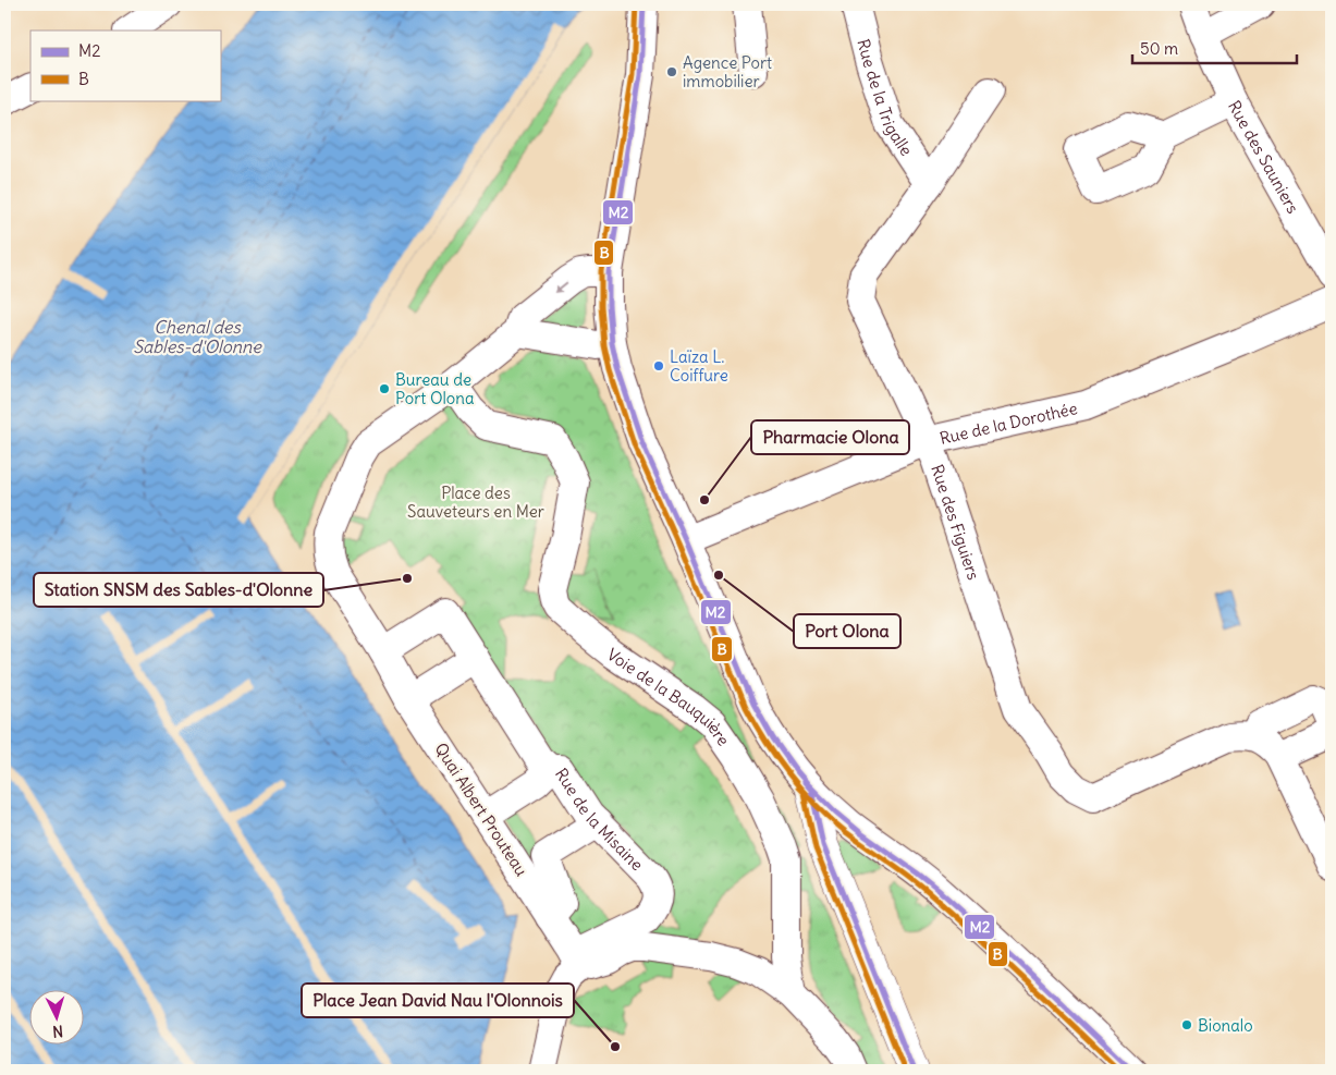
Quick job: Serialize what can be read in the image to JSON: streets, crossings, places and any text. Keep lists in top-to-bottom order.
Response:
{
  "streets": {
    "street": [
      "Rue de la Trigalle",
      "Rue des Sauniers",
      "Rue de la Dorothée",
      "Rue des Figuiers",
      "Voie de la Bauquière",
      "Quai Albert Prouteau",
      "Rue de la Misaine"
    ]
  },
  "crossings": [
    ["Rue de la Trigalle", "Rue des Figuiers"],
    ["Rue de la Dorothée", "Rue des Figuiers"],
    ["Voie de la Bauquière", "Quai Albert Prouteau"],
    ["Quai Albert Prouteau", "Rue de la Misaine"]
  ],
  "water": ["Chenal des Sables-d'Olonne"],
  "parks": ["Place des Sauveteurs en Mer"],
  "places": [
    "Agence Port immobilier",
    "Laïza L. Coiffure",
    "Bureau de Port Olona",
    "Pharmacie Olona",
    "Port Olona",
    "Station SNSM des Sables-d'Olonne",
    "Bionalo",
    "Place Jean David Nau l'Olonnois"
  ],
  "lines": ["transit line M2", "transit line B"],
  "legend": ["M2", "B"],
  "scale_bar": "50 m",
  "north": "bottom"
}
